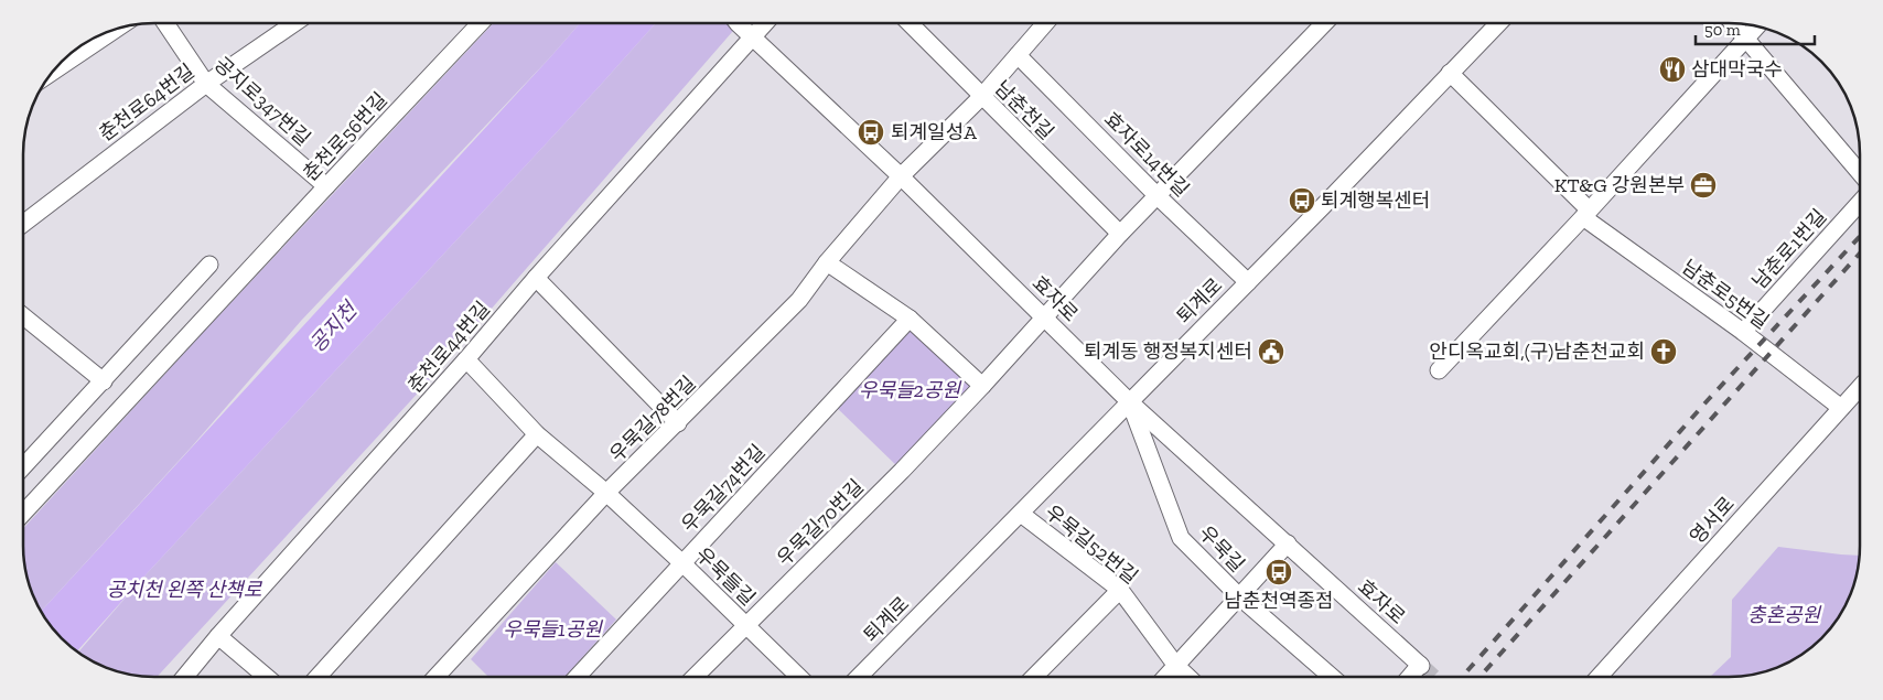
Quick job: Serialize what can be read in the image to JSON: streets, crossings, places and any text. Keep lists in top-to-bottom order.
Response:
{
  "streets": {
    "street": [
      "공지로347번길",
      "춘천로64번길",
      "남춘천길",
      "춘천로56번길",
      "효자로14번길",
      "남춘로1번길",
      "남춘로5번길",
      "효자로",
      "퇴계로",
      "춘천로44번길",
      "우묵길78번길",
      "우묵길74번길",
      "영서로",
      "우묵길70번길",
      "우묵길52번길",
      "우묵길",
      "우묵들길"
    ]
  },
  "crossings": [
    ["공지로347번길", "춘천로64번길"],
    ["공지로347번길", "춘천로56번길"],
    ["효자로14번길", "퇴계로"],
    ["남춘로1번길", "남춘로5번길"],
    ["남춘로5번길", "퇴계로"],
    ["남춘로5번길", "영서로"],
    ["효자로", "퇴계로"],
    ["효자로", "춘천로44번길"],
    ["효자로", "우묵길78번길"],
    ["효자로", "우묵길70번길"],
    ["효자로", "우묵길"],
    ["퇴계로", "우묵길52번길"],
    ["퇴계로", "우묵길"],
    ["춘천로44번길", "우묵들길"],
    ["우묵길78번길", "우묵들길"],
    ["우묵길74번길", "우묵들길"],
    ["우묵길70번길", "우묵들길"]
  ],
  "water": ["공지천"],
  "parks": [
    "우묵들2공원",
    "공치천 왼쪽 산책로",
    "충혼공원",
    "우묵들1공원"
  ],
  "places": {
    "restaurant": ["삼대막국수"],
    "bus stop": ["퇴계일성A", "퇴계행복센터", "남춘천역종점"],
    "office": ["KT&G 강원본부"],
    "public building": ["퇴계동 행정복지센터"],
    "church": ["안디옥교회,(구)남춘천교회"]
  },
  "scale_bar": "50 m"
}
